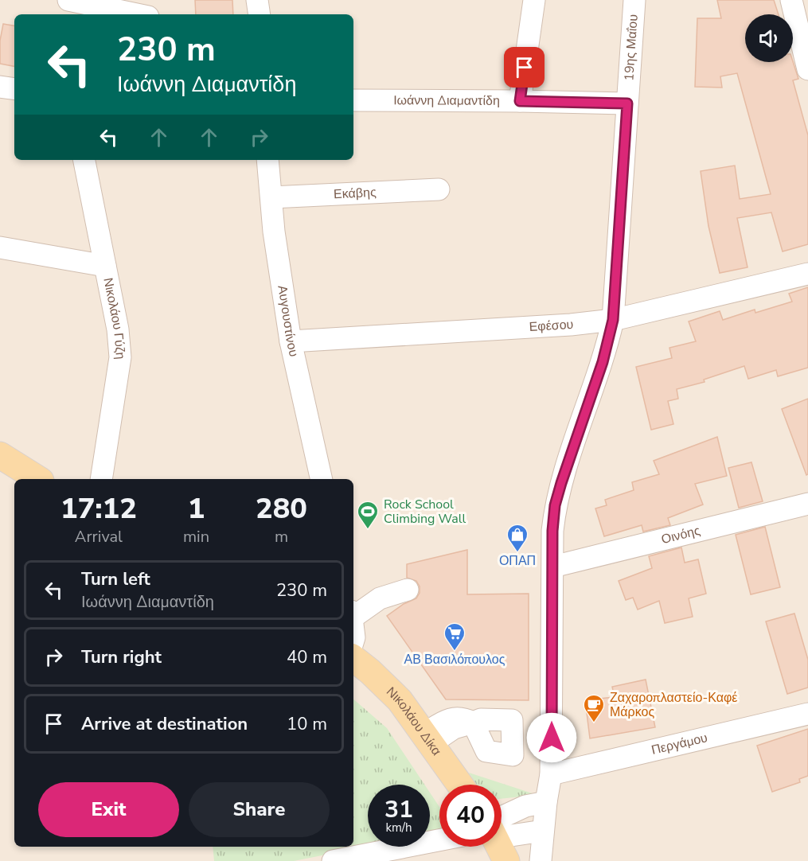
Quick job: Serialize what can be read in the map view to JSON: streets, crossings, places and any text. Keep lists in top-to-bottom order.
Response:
{
  "streets": {
    "main road": ["Νικολάου Δίκα"],
    "street": [
      "19ης Μαΐου",
      "Ιωάννη Διαμαντίδη",
      "Εκάβης",
      "Νικολάου Γύζη",
      "Αυγουστίνου",
      "Εφέσου",
      "Οινόης",
      "Περγάμου"
    ]
  },
  "crossings": [
    ["19ης Μαΐου", "Ιωάννη Διαμαντίδη"],
    ["19ης Μαΐου", "Εφέσου"],
    ["19ης Μαΐου", "Οινόης"],
    ["19ης Μαΐου", "Περγάμου"],
    ["Εκάβης", "Αυγουστίνου"],
    ["Αυγουστίνου", "Εφέσου"]
  ],
  "places": {
    "sports": ["Rock School Climbing Wall"],
    "shop": ["ΟΠΑΠ"],
    "supermarket": ["ΑΒ Βασιλόπουλος"],
    "cafe": ["Ζαχαροπλαστείο-Καφέ Μάρκος"]
  },
  "page": {
    "turn": ["230 m", "Ιωάννη Διαμαντίδη"],
    "eta": [
      "17:12",
      "Arrival",
      "1",
      "min",
      "280",
      "m"
    ],
    "list": [
      {
        "name": "Turn left",
        "note": "Ιωάννη Διαμαντίδη",
        "value": "230 m"
      },
      {
        "name": "Turn right",
        "value": "40 m"
      },
      {
        "name": "Arrive at destination",
        "value": "10 m"
      }
    ],
    "buttons": ["Exit", "Share"],
    "speed": "31 km/h",
    "limit": "40"
  }
}
